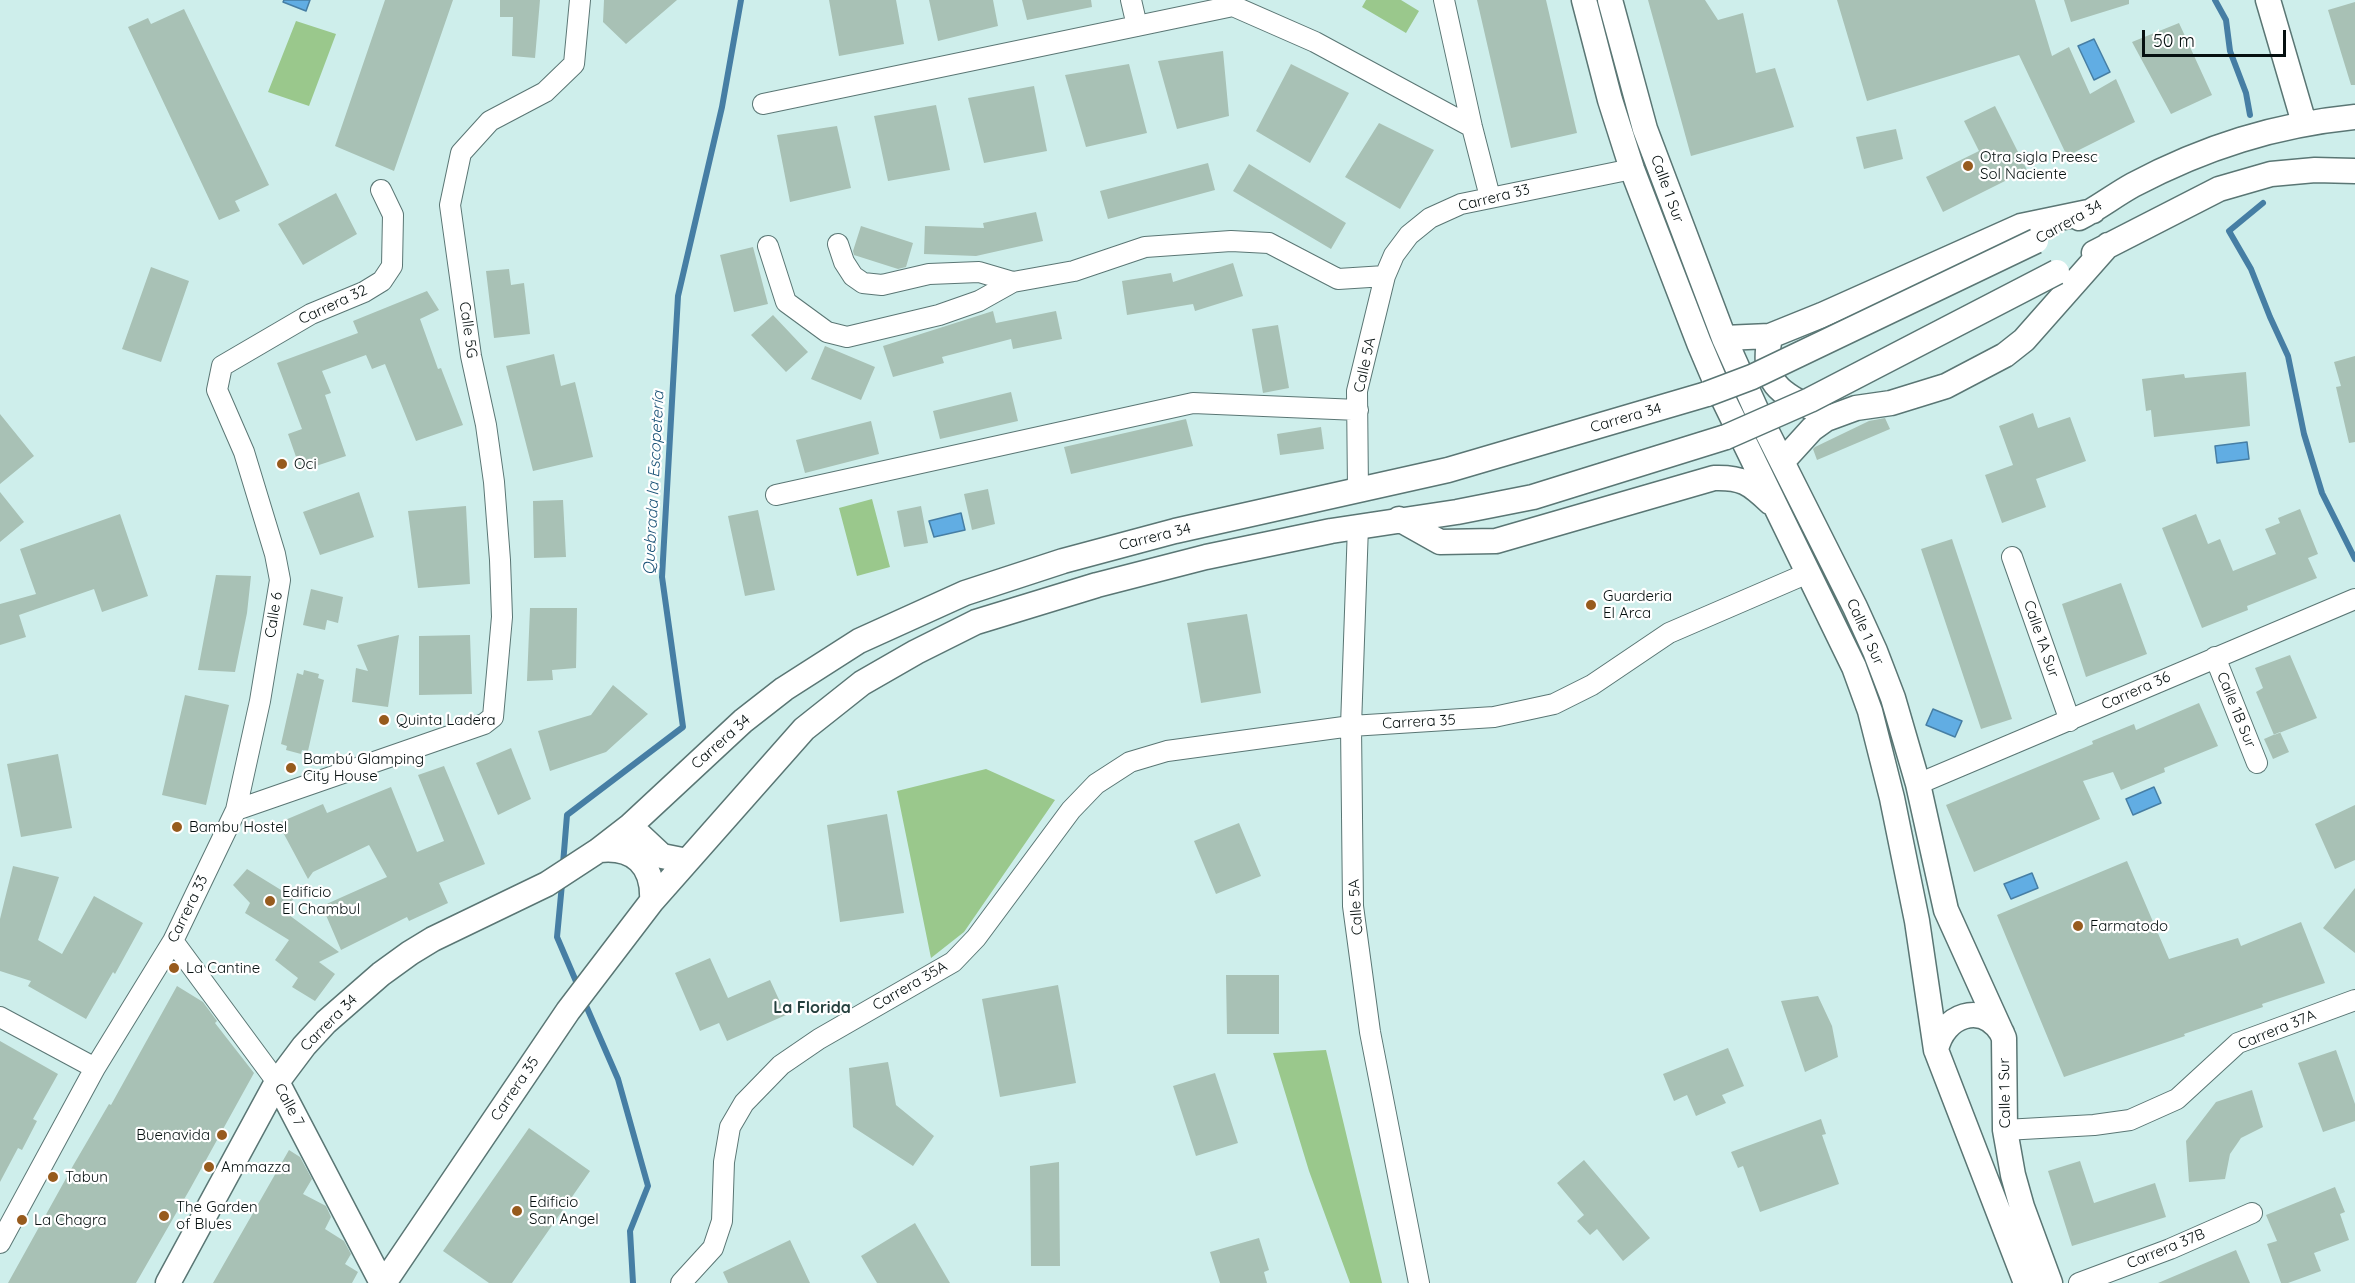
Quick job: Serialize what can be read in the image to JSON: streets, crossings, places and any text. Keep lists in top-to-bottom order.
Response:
{
  "streets": {
    "street": [
      "Calle 1 Sur",
      "Carrera 33",
      "Carrera 34",
      "Carrera 32",
      "Calle 5G",
      "Calle 5A",
      "Calle 6",
      "Calle 1A Sur",
      "Carrera 36",
      "Calle 1B Sur",
      "Carrera 35",
      "Carrera 35A",
      "Carrera 37A",
      "Calle 7",
      "Carrera 37B"
    ]
  },
  "crossings": [
    ["Calle 1 Sur", "Carrera 33"],
    ["Calle 1 Sur", "Carrera 36"],
    ["Calle 1 Sur", "Carrera 35"],
    ["Calle 1 Sur", "Carrera 37A"],
    ["Carrera 33", "Calle 5G"],
    ["Carrera 33", "Calle 5A"],
    ["Carrera 33", "Calle 6"],
    ["Carrera 33", "Calle 7"],
    ["Carrera 34", "Calle 5A"],
    ["Carrera 34", "Carrera 35"],
    ["Carrera 34", "Calle 7"],
    ["Carrera 32", "Calle 6"],
    ["Calle 5G", "Calle 6"],
    ["Calle 5A", "Carrera 35"],
    ["Calle 1A Sur", "Carrera 36"],
    ["Carrera 36", "Calle 1B Sur"],
    ["Carrera 35", "Carrera 35A"],
    ["Carrera 35", "Calle 7"]
  ],
  "districts": ["La Florida"],
  "water": ["Quebrada la Escopetería"],
  "places": [
    "Otra sigla Preesc Sol Naciente",
    "Oci",
    "Guarderia El Arca",
    "Quinta Ladera",
    "Bambú Glamping City House",
    "Bambu Hostel",
    "Edificio El Chambul",
    "Farmatodo",
    "La Cantine",
    "Buenavida",
    "Ammazza",
    "Tabun",
    "Edificio San Angel",
    "The Garden of Blues",
    "La Chagra"
  ],
  "scale_bar": "50 m"
}
